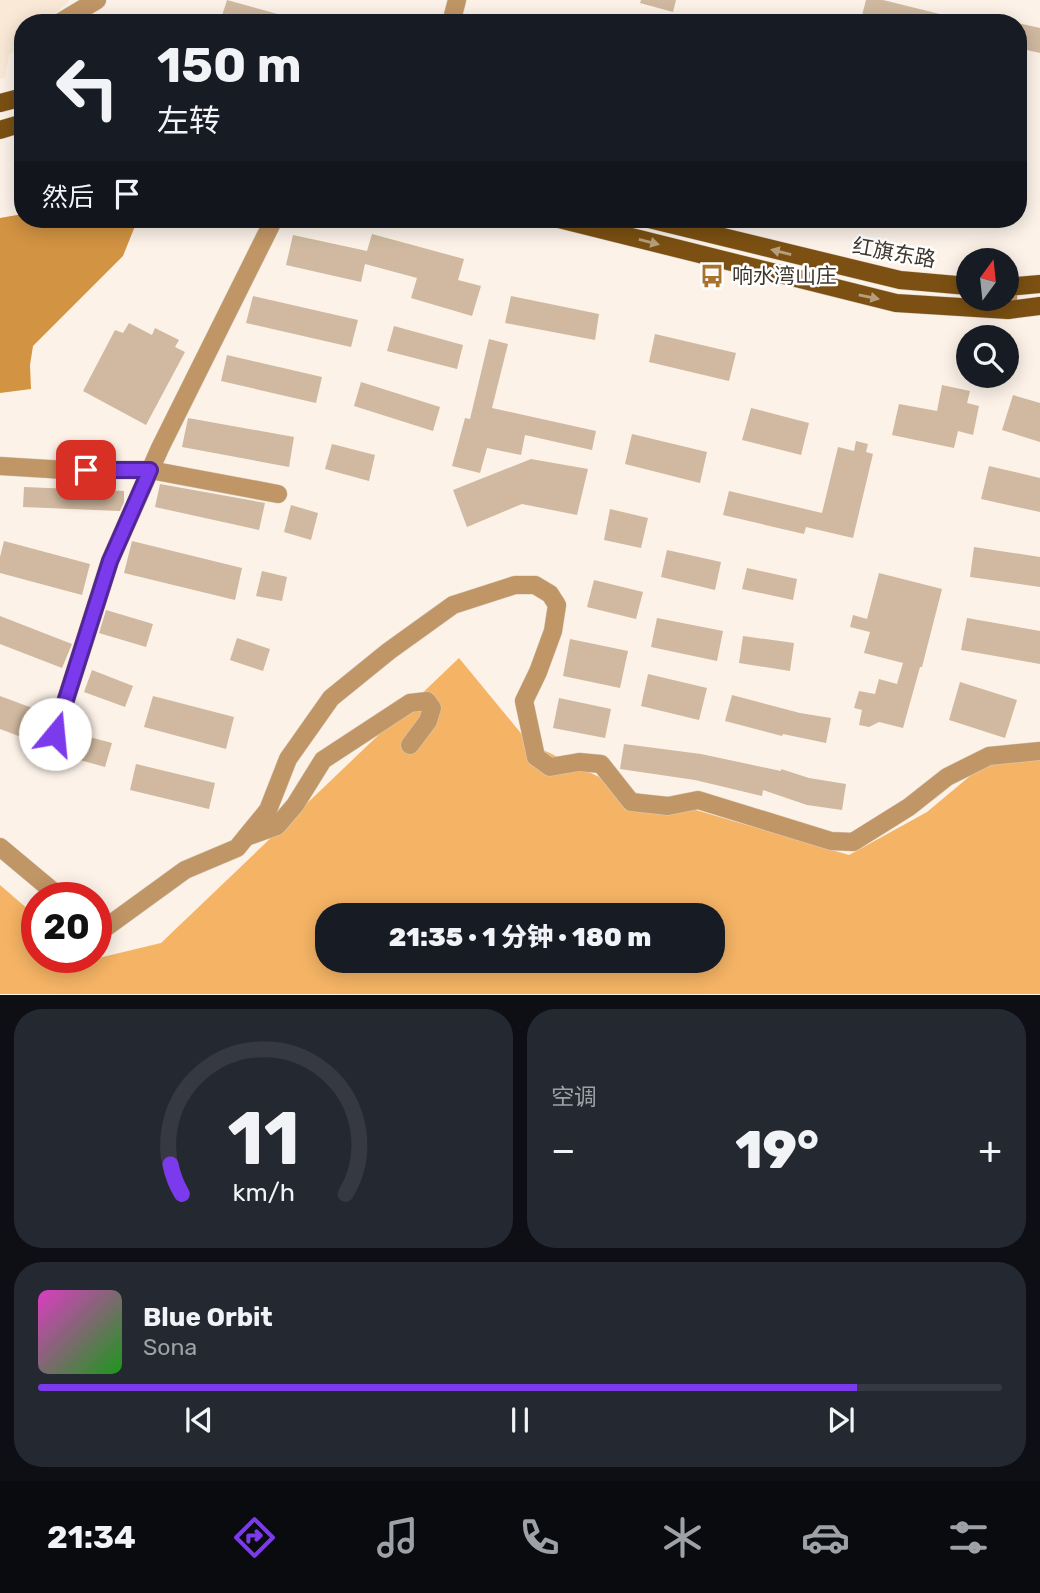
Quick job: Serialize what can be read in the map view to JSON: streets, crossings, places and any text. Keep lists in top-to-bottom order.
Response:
{
  "streets": {
    "main road": ["红旗东路"]
  },
  "places": {
    "bus stop": ["响水湾山庄"]
  },
  "north": "top",
  "page": {
    "turn": ["150 m", "左转"],
    "then": "然后",
    "limit": "20",
    "trip": "21:35 · 1 分钟 · 180 m",
    "tile": "空调",
    "heat": ["−", "19°", "+"],
    "song": ["Blue Orbit", "Sona"],
    "tabs": "21:34",
    "gauge": ["11", "km/h"]
  }
}
